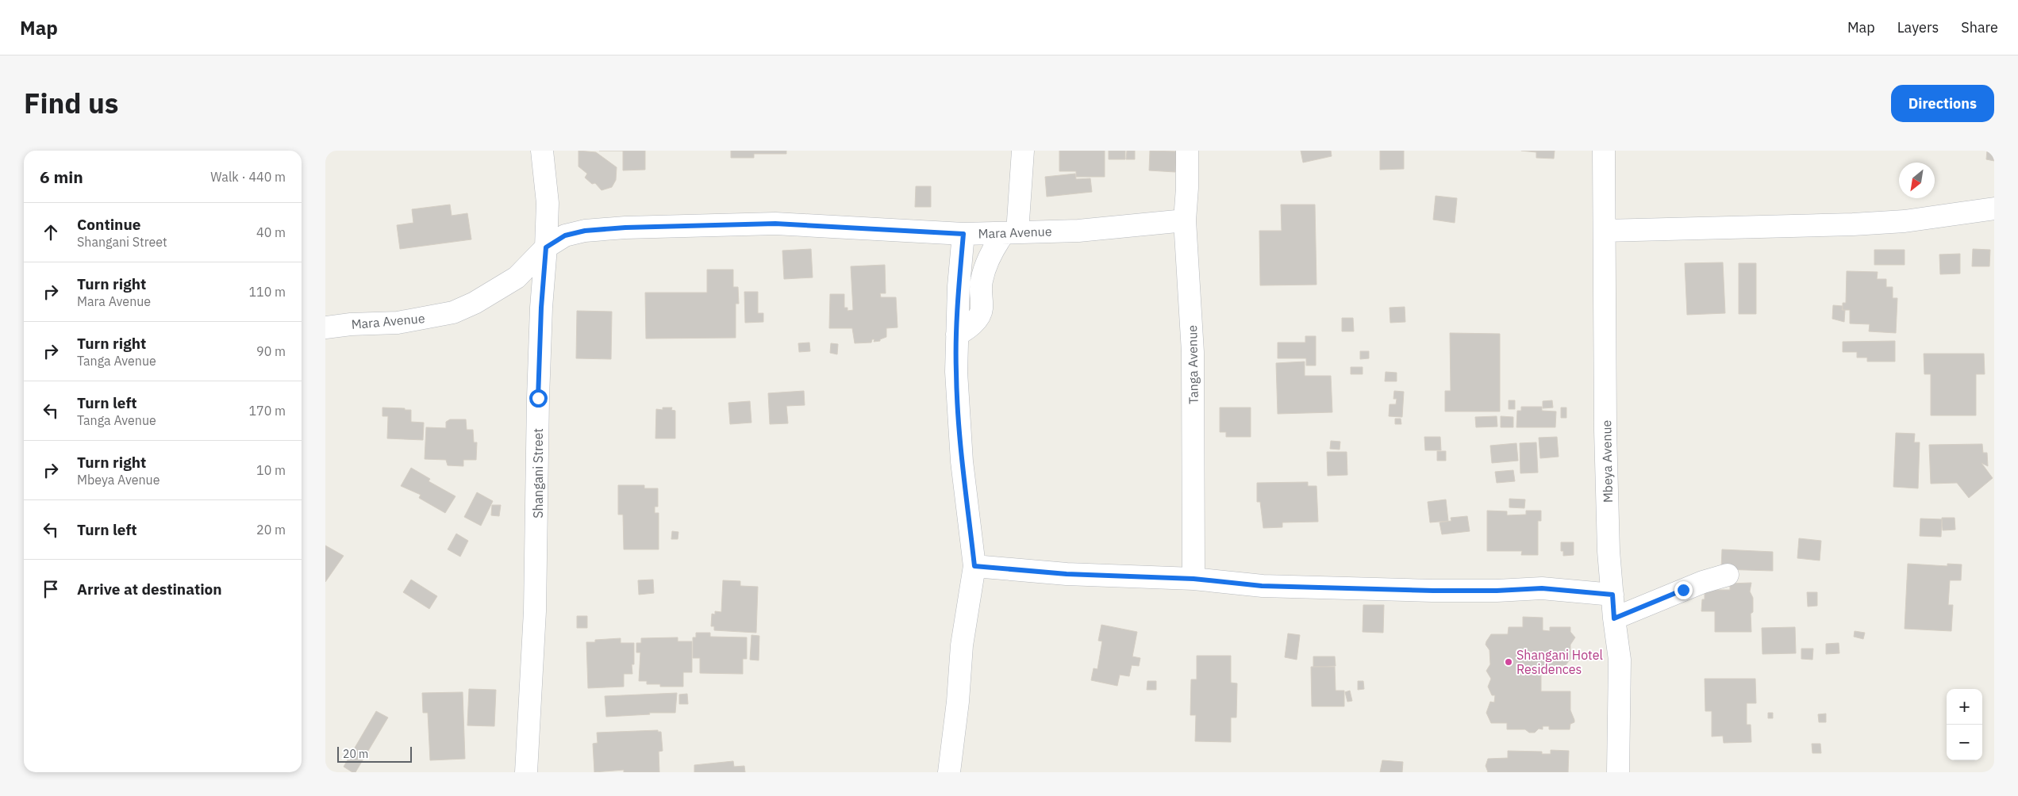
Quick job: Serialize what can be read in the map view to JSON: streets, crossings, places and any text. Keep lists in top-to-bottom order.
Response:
{
  "streets": {
    "street": [
      "Mara Avenue",
      "Tanga Avenue",
      "Mbeya Avenue",
      "Shangani Street"
    ]
  },
  "crossings": [
    ["Mara Avenue", "Tanga Avenue"],
    ["Mara Avenue", "Shangani Street"]
  ],
  "places": ["Shangani Hotel Residences"],
  "scale_bar": "20 m",
  "north": "bottom left",
  "page": {
    "header": "Map",
    "nav": ["Map", "Layers", "Share"],
    "title": "Find us",
    "buttons": "Directions",
    "heading": ["6 min", "Walk · 440 m"],
    "list": [
      ["Continue", "Shangani Street", "40 m"],
      ["Turn right", "Mara Avenue", "110 m"],
      ["Turn right", "Tanga Avenue", "90 m"],
      ["Turn left", "Tanga Avenue", "170 m"],
      ["Turn right", "Mbeya Avenue", "10 m"],
      ["Turn left", "20 m"],
      "Arrive at destination"
    ],
    "map_buttons": ["+", "−"],
    "scale": "20 m"
  }
}
